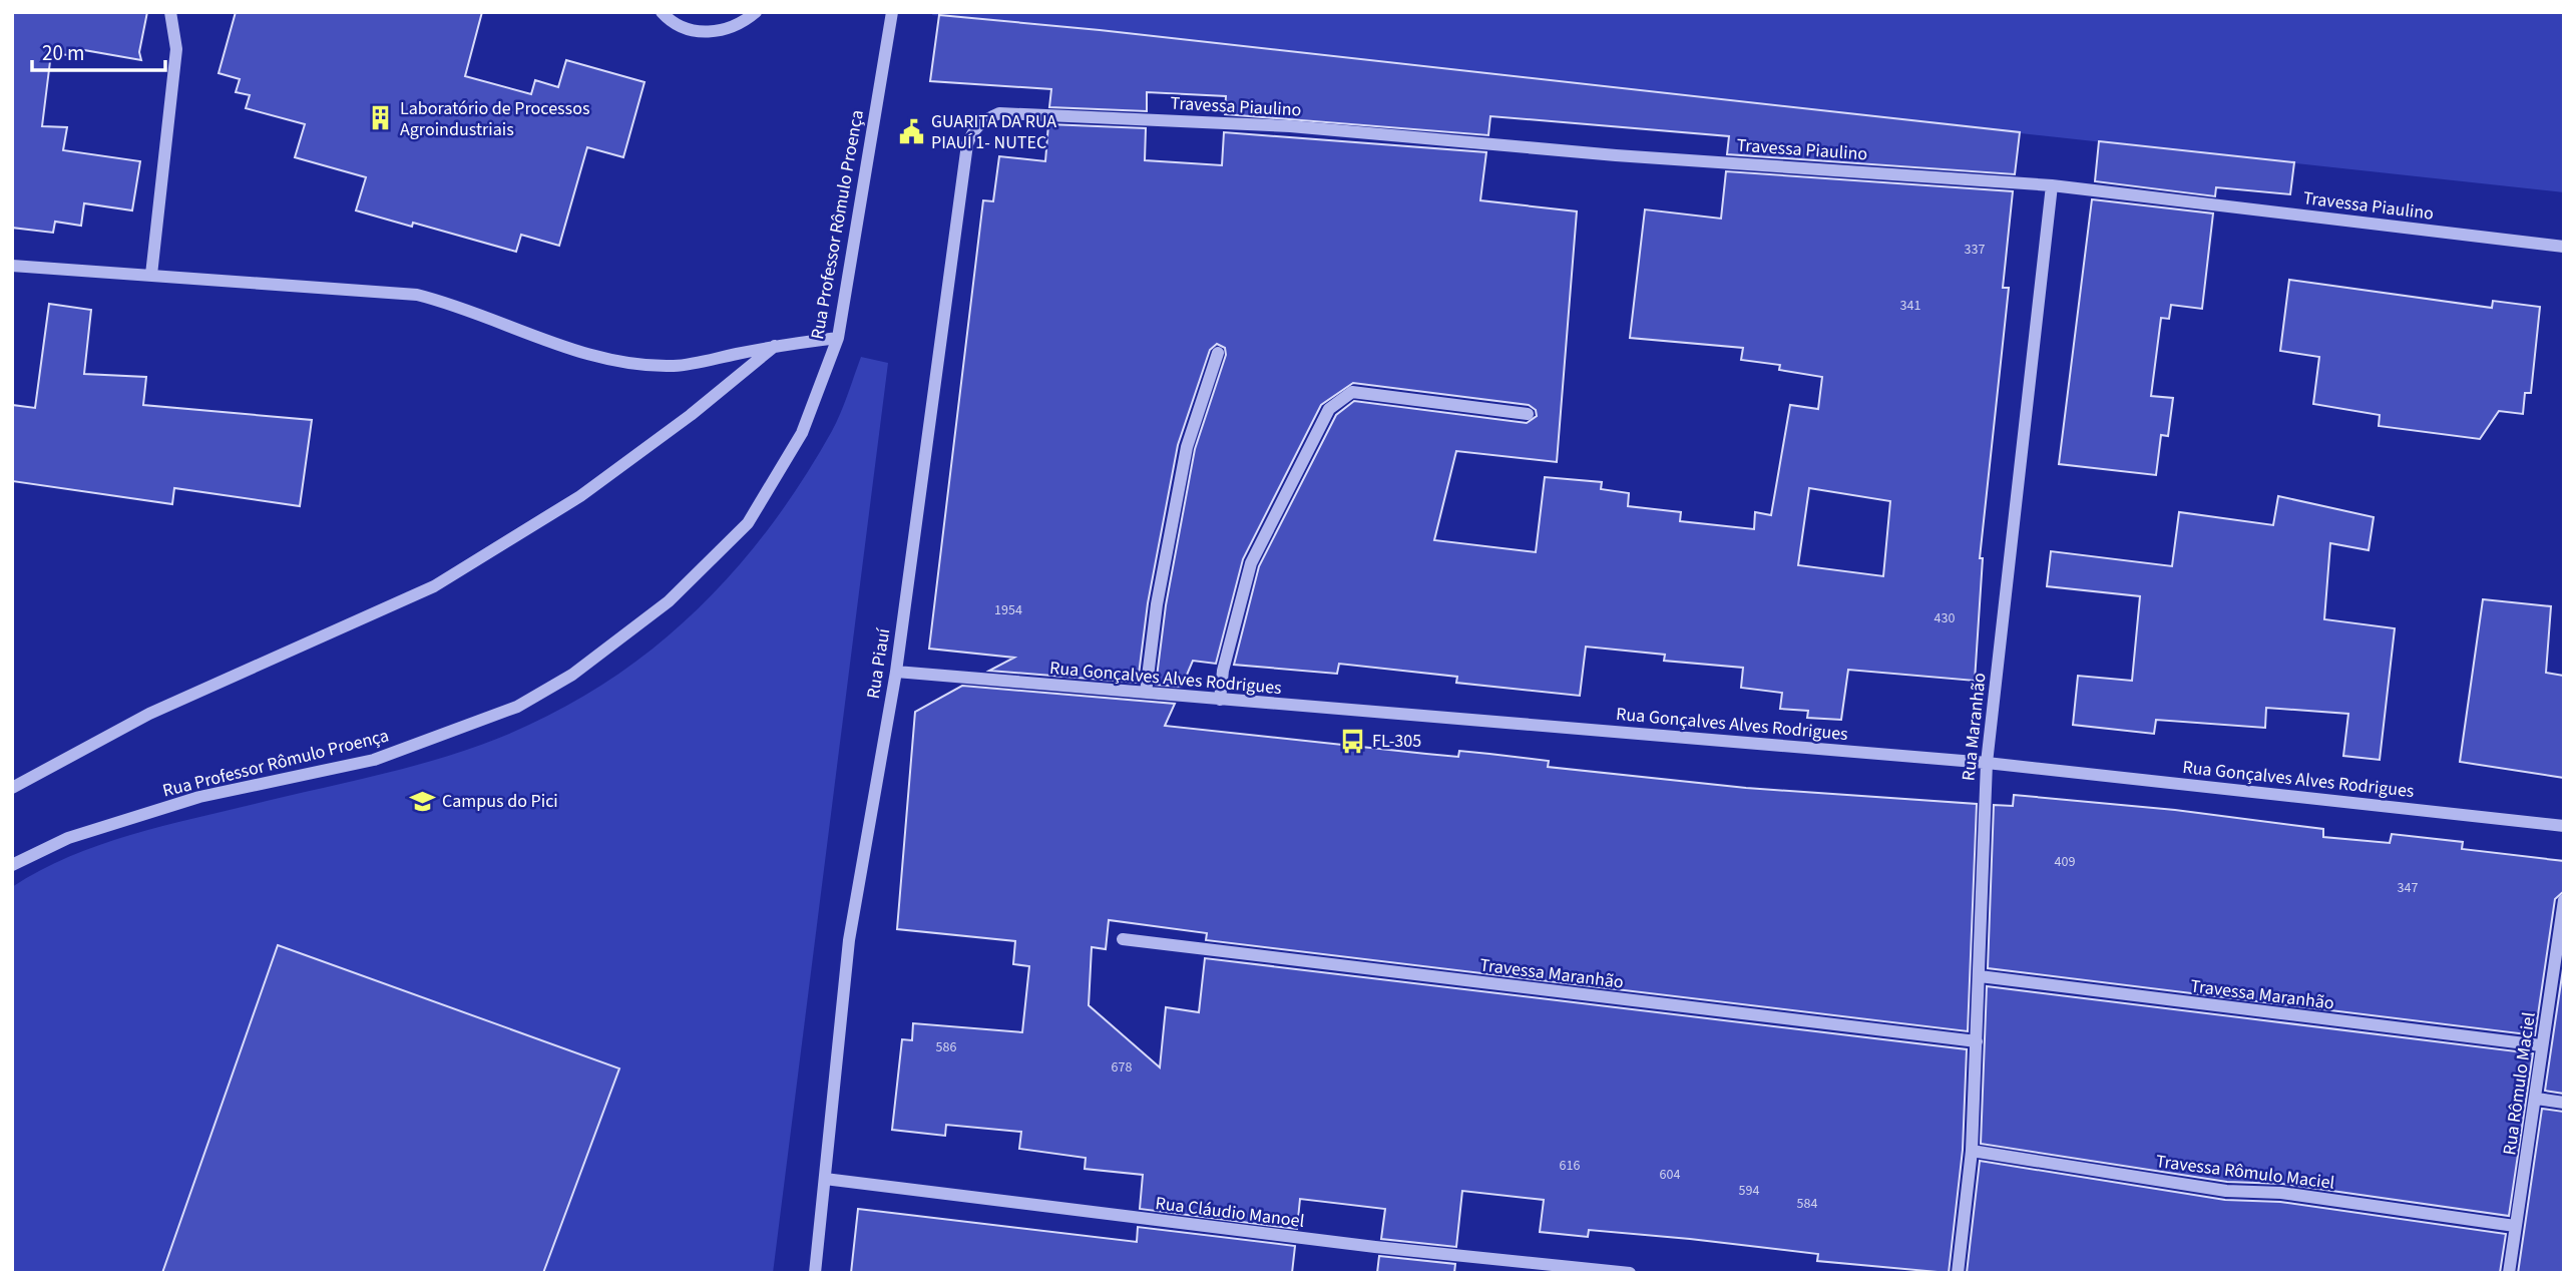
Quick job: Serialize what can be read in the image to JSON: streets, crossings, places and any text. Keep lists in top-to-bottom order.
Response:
{
  "streets": {
    "street": [
      "Travessa Piaulino",
      "Rua Professor Rômulo Proença",
      "Rua Piauí",
      "Rua Gonçalves Alves Rodrigues",
      "Rua Maranhão",
      "Travessa Maranhão",
      "Rua Rômulo Maciel",
      "Travessa Rômulo Maciel",
      "Rua Cláudio Manoel"
    ]
  },
  "crossings": [
    ["Travessa Piaulino", "Rua Piauí"],
    ["Travessa Piaulino", "Rua Maranhão"],
    ["Rua Piauí", "Rua Gonçalves Alves Rodrigues"],
    ["Rua Piauí", "Rua Cláudio Manoel"],
    ["Rua Gonçalves Alves Rodrigues", "Rua Maranhão"],
    ["Rua Maranhão", "Travessa Maranhão"],
    ["Rua Maranhão", "Travessa Rômulo Maciel"],
    ["Travessa Maranhão", "Rua Rômulo Maciel"],
    ["Rua Rômulo Maciel", "Travessa Rômulo Maciel"]
  ],
  "places": {
    "building": ["Laboratório de Processos Agroindustriais"],
    "public building": ["GUARITA DA RUA PIAUÍ 1- NUTEC"],
    "bus stop": ["FL-305"],
    "school or university": ["Campus do Pici"]
  },
  "house_numbers": [
    "337",
    "341",
    "1954",
    "430",
    "409",
    "347",
    "586",
    "678",
    "616",
    "604",
    "594",
    "584"
  ],
  "scale_bar": "20 m"
}
